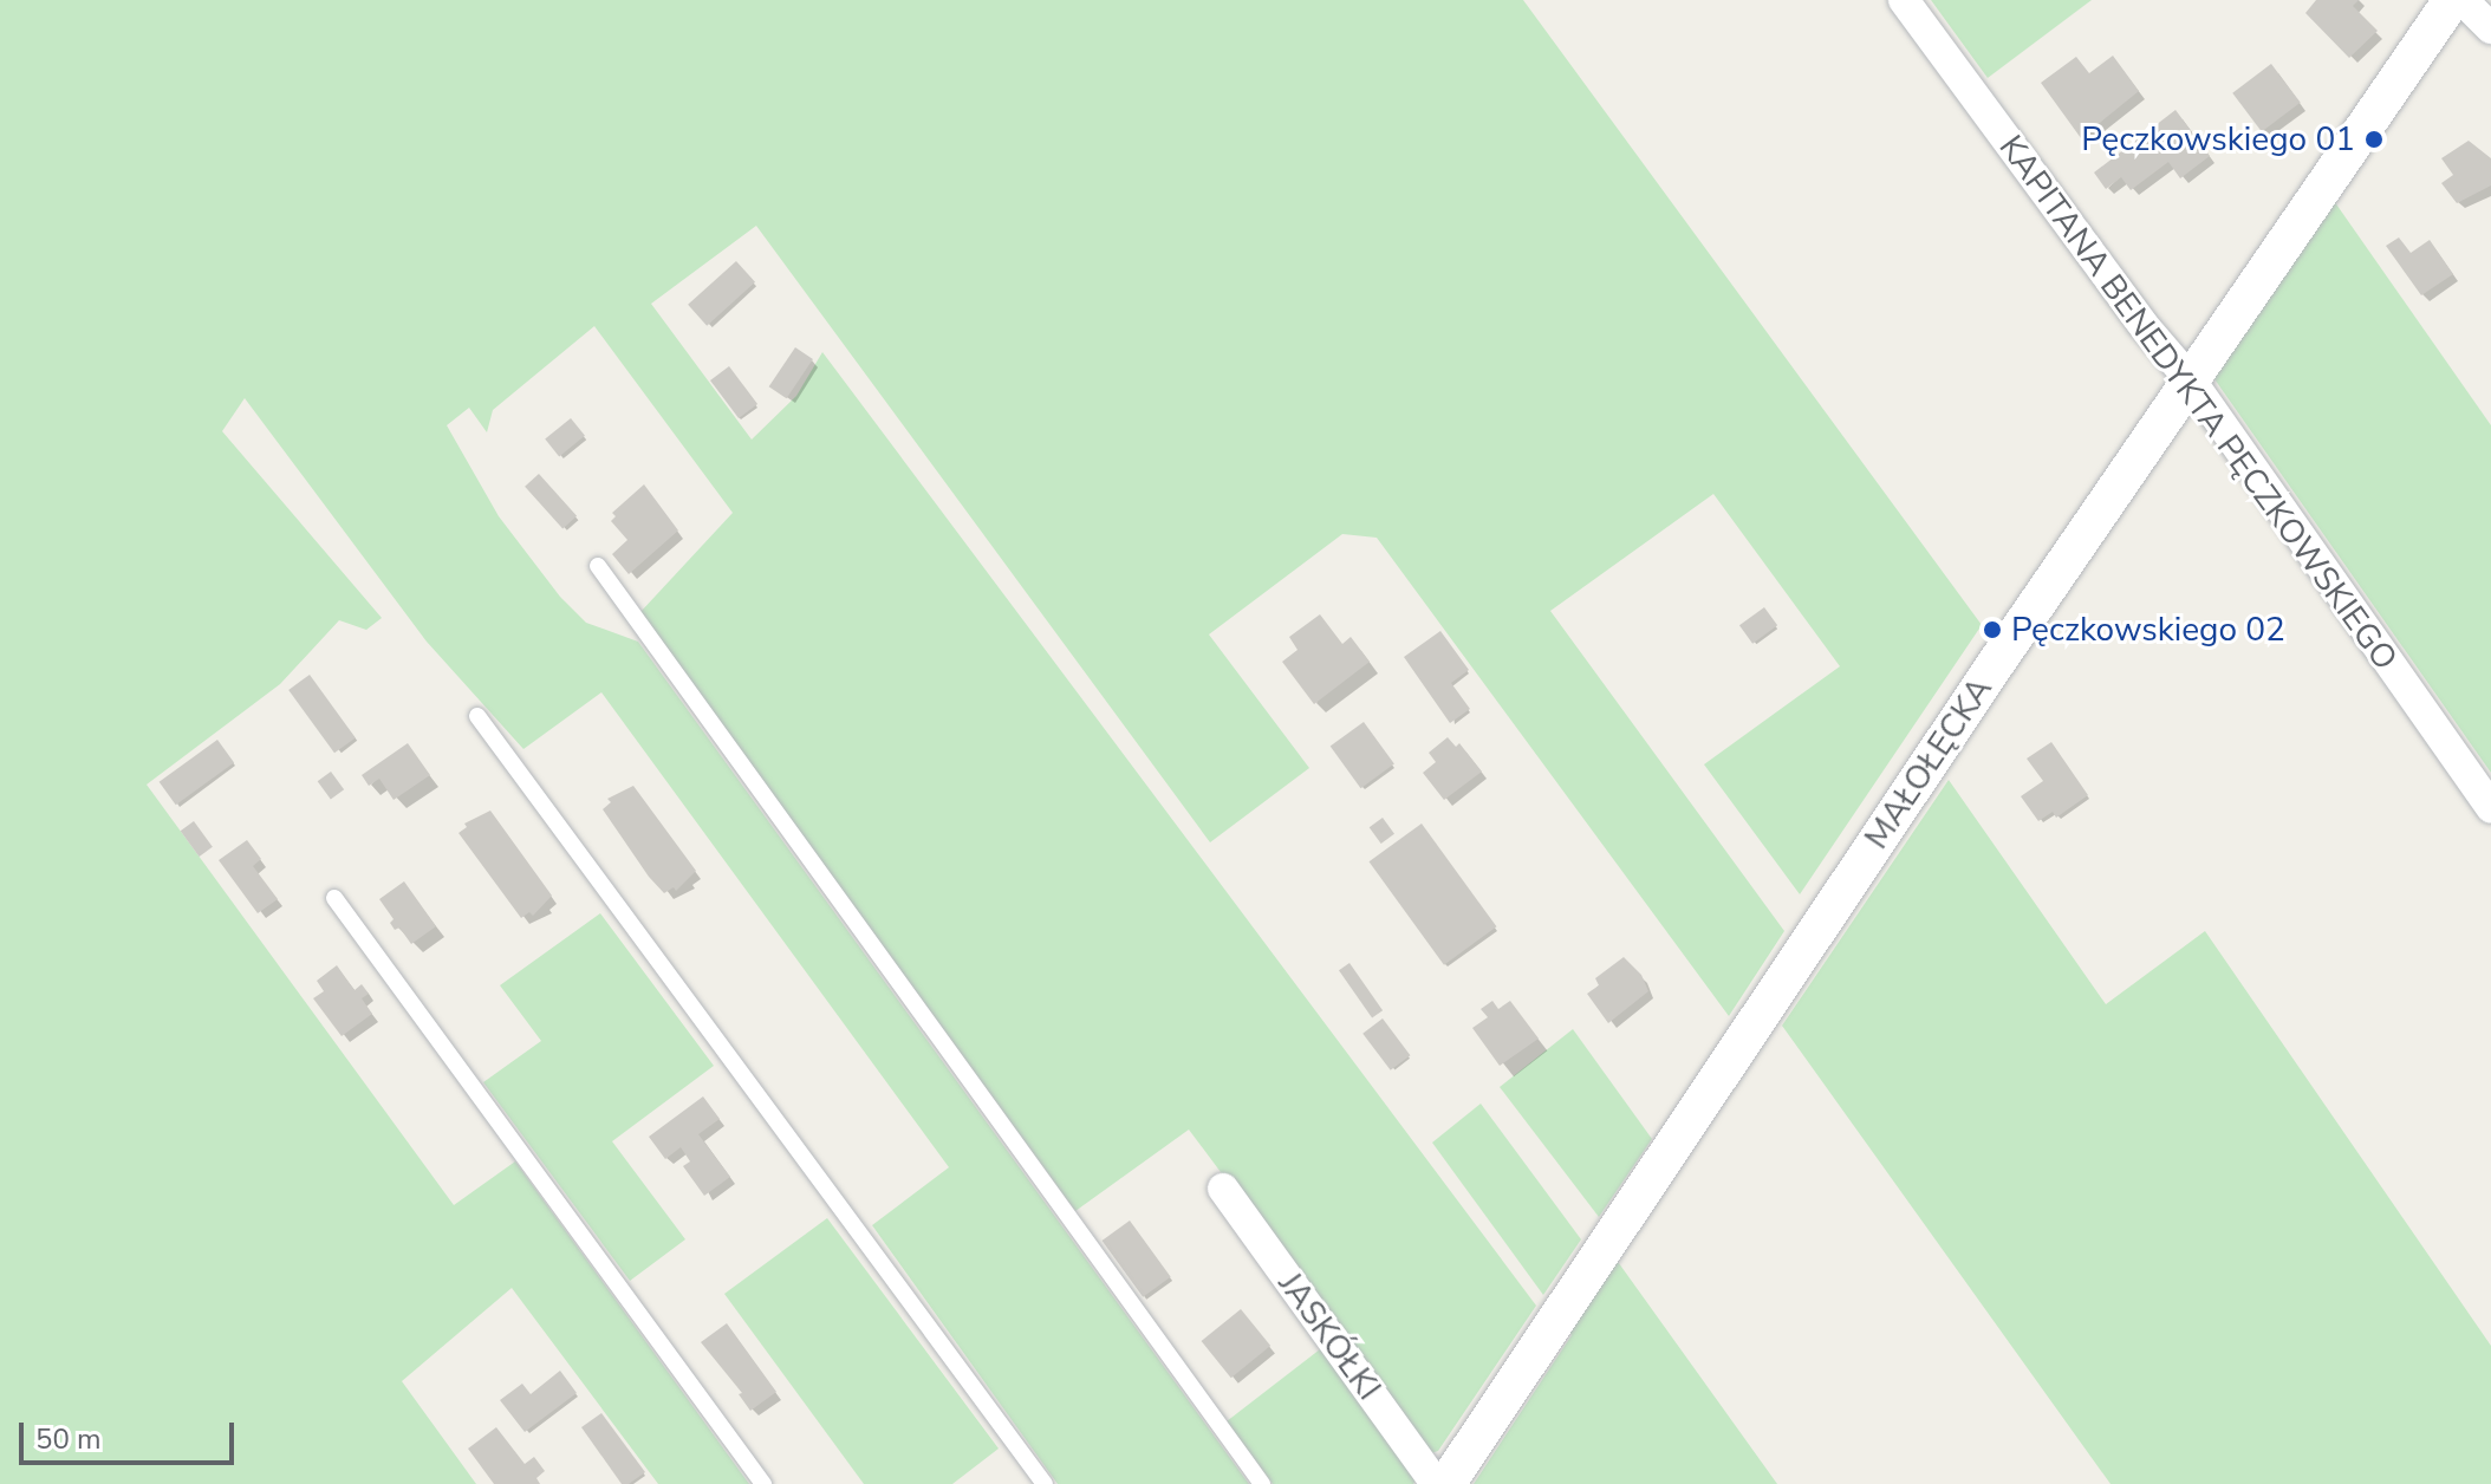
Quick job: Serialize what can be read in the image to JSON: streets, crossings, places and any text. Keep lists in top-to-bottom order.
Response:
{
  "streets": {
    "street": ["KAPITANA BENEDYKTA PĘCZKOWSKIEGO", "MAŁOŁĘCKA", "JASKÓŁKI"]
  },
  "crossings": [
    ["KAPITANA BENEDYKTA PĘCZKOWSKIEGO", "MAŁOŁĘCKA"]
  ],
  "places": ["Pęczkowskiego 01", "Pęczkowskiego 02"],
  "scale_bar": "50 m"
}
